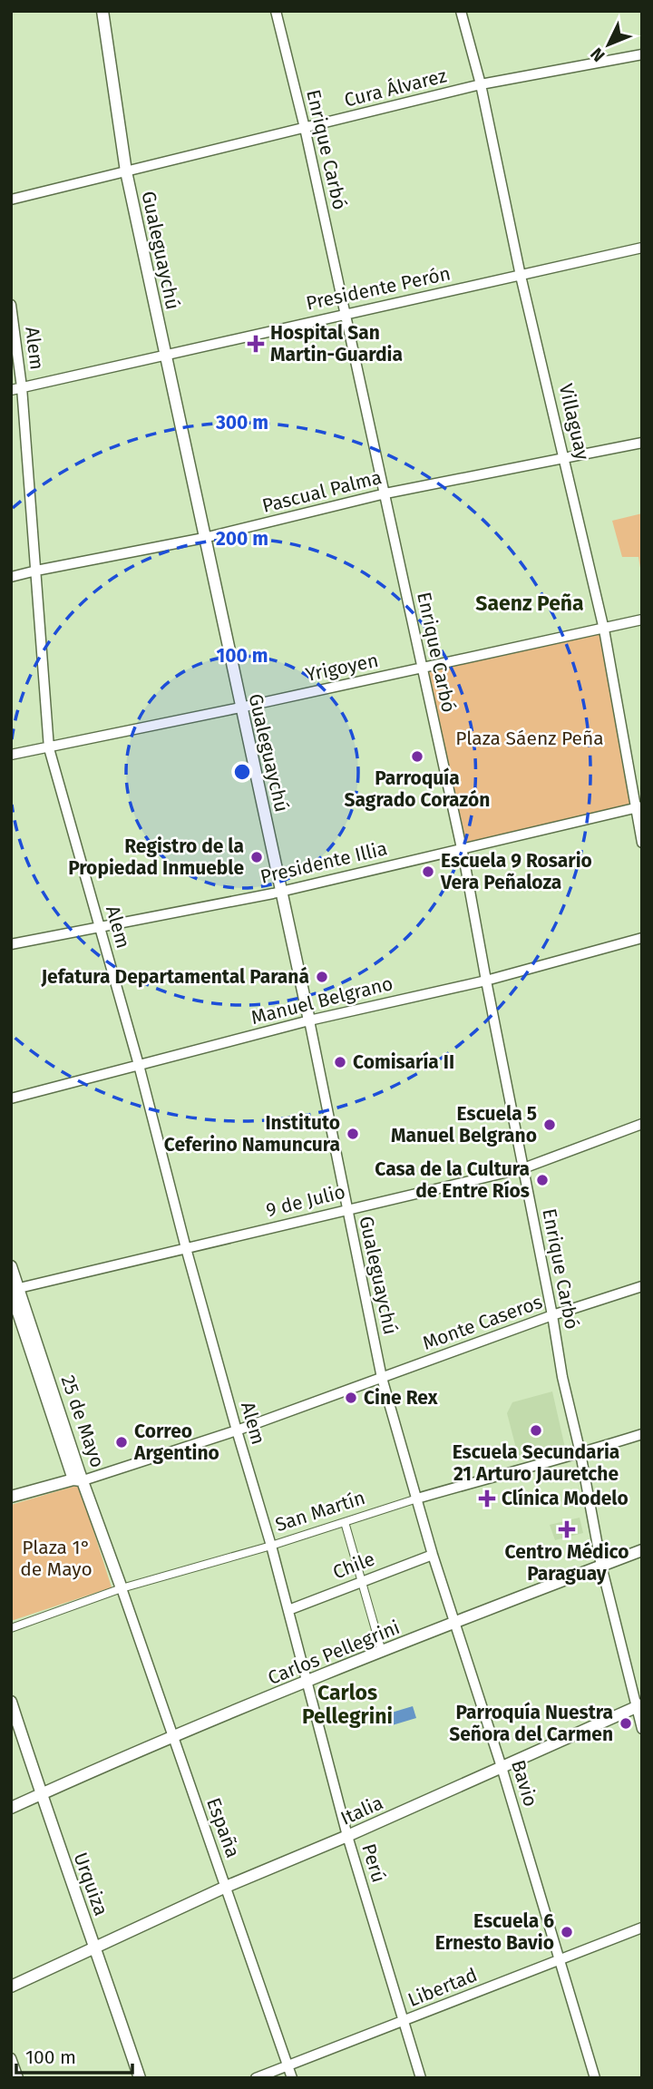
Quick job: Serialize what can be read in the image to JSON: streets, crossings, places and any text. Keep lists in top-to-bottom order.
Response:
{
  "streets": {
    "street": [
      "Cura Álvarez",
      "Enrique Carbó",
      "Gualeguaychú",
      "Presidente Perón",
      "Alem",
      "Villaguay",
      "Pascual Palma",
      "Yrigoyen",
      "Presidente Illia",
      "Manuel Belgrano",
      "9 de Julio",
      "Monte Caseros",
      "25 de Mayo",
      "San Martín",
      "Chile",
      "Carlos Pellegrini",
      "Bavio",
      "Italia",
      "España",
      "Perú",
      "Urquiza",
      "Libertad"
    ]
  },
  "crossings": [
    ["Cura Álvarez", "Enrique Carbó"],
    ["Cura Álvarez", "Gualeguaychú"],
    ["Cura Álvarez", "Villaguay"],
    ["Enrique Carbó", "Presidente Perón"],
    ["Enrique Carbó", "Pascual Palma"],
    ["Enrique Carbó", "Yrigoyen"],
    ["Enrique Carbó", "Presidente Illia"],
    ["Enrique Carbó", "Manuel Belgrano"],
    ["Enrique Carbó", "9 de Julio"],
    ["Enrique Carbó", "Monte Caseros"],
    ["Enrique Carbó", "San Martín"],
    ["Enrique Carbó", "Carlos Pellegrini"],
    ["Enrique Carbó", "Italia"],
    ["Gualeguaychú", "Presidente Perón"],
    ["Gualeguaychú", "Pascual Palma"],
    ["Gualeguaychú", "Yrigoyen"],
    ["Gualeguaychú", "Presidente Illia"],
    ["Gualeguaychú", "Manuel Belgrano"],
    ["Gualeguaychú", "9 de Julio"],
    ["Gualeguaychú", "Monte Caseros"],
    ["Gualeguaychú", "San Martín"],
    ["Gualeguaychú", "Bavio"],
    ["Presidente Perón", "Alem"],
    ["Presidente Perón", "Villaguay"],
    ["Alem", "Pascual Palma"],
    ["Alem", "Yrigoyen"],
    ["Alem", "Presidente Illia"],
    ["Alem", "Manuel Belgrano"],
    ["Alem", "9 de Julio"],
    ["Alem", "Monte Caseros"],
    ["Alem", "San Martín"],
    ["Alem", "Perú"],
    ["Villaguay", "Pascual Palma"],
    ["Villaguay", "Yrigoyen"],
    ["Villaguay", "Presidente Illia"],
    ["9 de Julio", "25 de Mayo"],
    ["Monte Caseros", "25 de Mayo"],
    ["25 de Mayo", "San Martín"],
    ["25 de Mayo", "España"],
    ["San Martín", "Bavio"],
    ["San Martín", "España"],
    ["San Martín", "Perú"],
    ["Chile", "Bavio"],
    ["Chile", "Perú"],
    ["Carlos Pellegrini", "Bavio"],
    ["Carlos Pellegrini", "España"],
    ["Carlos Pellegrini", "Perú"],
    ["Carlos Pellegrini", "Urquiza"],
    ["Bavio", "Italia"],
    ["Bavio", "Libertad"],
    ["Italia", "España"],
    ["Italia", "Perú"],
    ["Italia", "Urquiza"],
    ["España", "Libertad"],
    ["Perú", "Libertad"]
  ],
  "districts": ["Saenz Peña", "Carlos Pellegrini"],
  "parks": ["Plaza Sáenz Peña", "Plaza 1° de Mayo"],
  "places": {
    "health": ["Hospital San Martin-Guardia", "Clínica Modelo", "Centro Médico Paraguay"],
    "other": [
      "Parroquía Sagrado Corazón",
      "Registro de la Propiedad Inmueble",
      "Escuela 9 Rosario Vera Peñaloza",
      "Jefatura Departamental Paraná",
      "Comisaría II",
      "Escuela 5 Manuel Belgrano",
      "Instituto Ceferino Namuncura",
      "Casa de la Cultura de Entre Ríos",
      "Cine Rex",
      "Escuela Secundaria 21 Arturo Jauretche",
      "Correo Argentino",
      "Parroquía Nuestra Señora del Carmen",
      "Escuela 6 Ernesto Bavio"
    ]
  },
  "scale_bar": "100 m",
  "north": "bottom left",
  "rings": ["300 m", "200 m", "100 m"]
}
